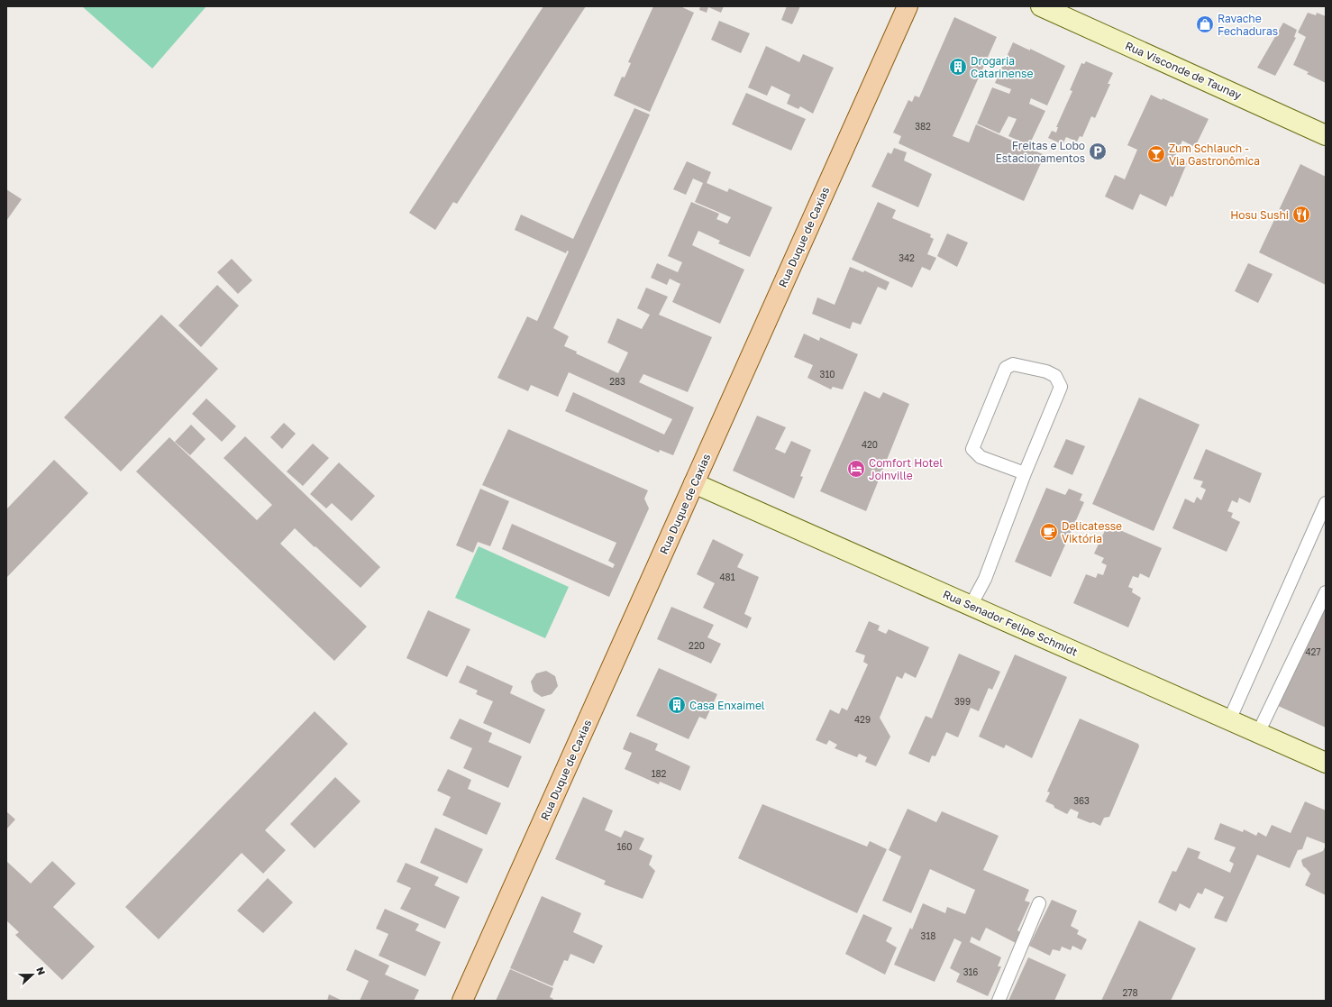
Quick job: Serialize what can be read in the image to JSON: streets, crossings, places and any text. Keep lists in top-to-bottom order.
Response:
{
  "streets": {
    "main road": ["Rua Visconde de Taunay", "Rua Duque de Caxias", "Rua Senador Felipe Schmidt"]
  },
  "crossings": [
    ["Rua Duque de Caxias", "Rua Senador Felipe Schmidt"]
  ],
  "places": {
    "shop": ["Ravache Fechaduras"],
    "building": ["Drogaria Catarinense", "Casa Enxaimel"],
    "parking": ["Freitas e Lobo Estacionamentos"],
    "bar": ["Zum Schlauch - Via Gastronômica"],
    "restaurant": ["Hosu Sushi"],
    "hotel": ["Comfort Hotel Joinville"],
    "cafe": ["Delicatesse Viktória"]
  },
  "house_numbers": [
    "382",
    "342",
    "310",
    "283",
    "420",
    "481",
    "220",
    "427",
    "399",
    "429",
    "182",
    "363",
    "160",
    "318",
    "316",
    "278"
  ],
  "north": "right"
}
